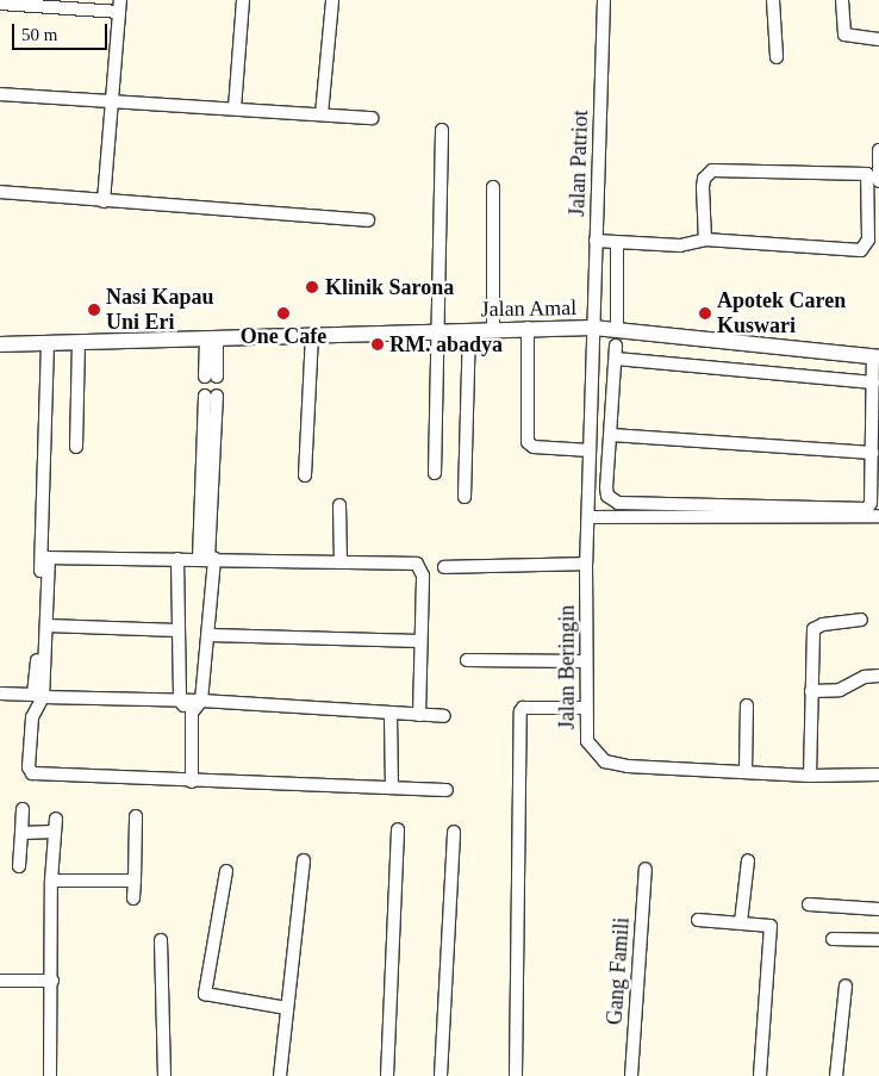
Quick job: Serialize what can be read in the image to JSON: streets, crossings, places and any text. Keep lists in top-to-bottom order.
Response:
{
  "streets": {
    "street": [
      "Jalan Patriot",
      "Jalan Amal",
      "Jalan Beringin",
      "Gang Famili"
    ]
  },
  "crossings": [
    ["Jalan Patriot", "Jalan Amal"],
    ["Jalan Patriot", "Jalan Beringin"],
    ["Jalan Amal", "Jalan Beringin"]
  ],
  "places": [
    "Klinik Sarona",
    "Nasi Kapau Uni Eri",
    "One Cafe",
    "Apotek Caren Kuswari",
    "RM. abadya"
  ],
  "scale_bar": "50 m"
}
